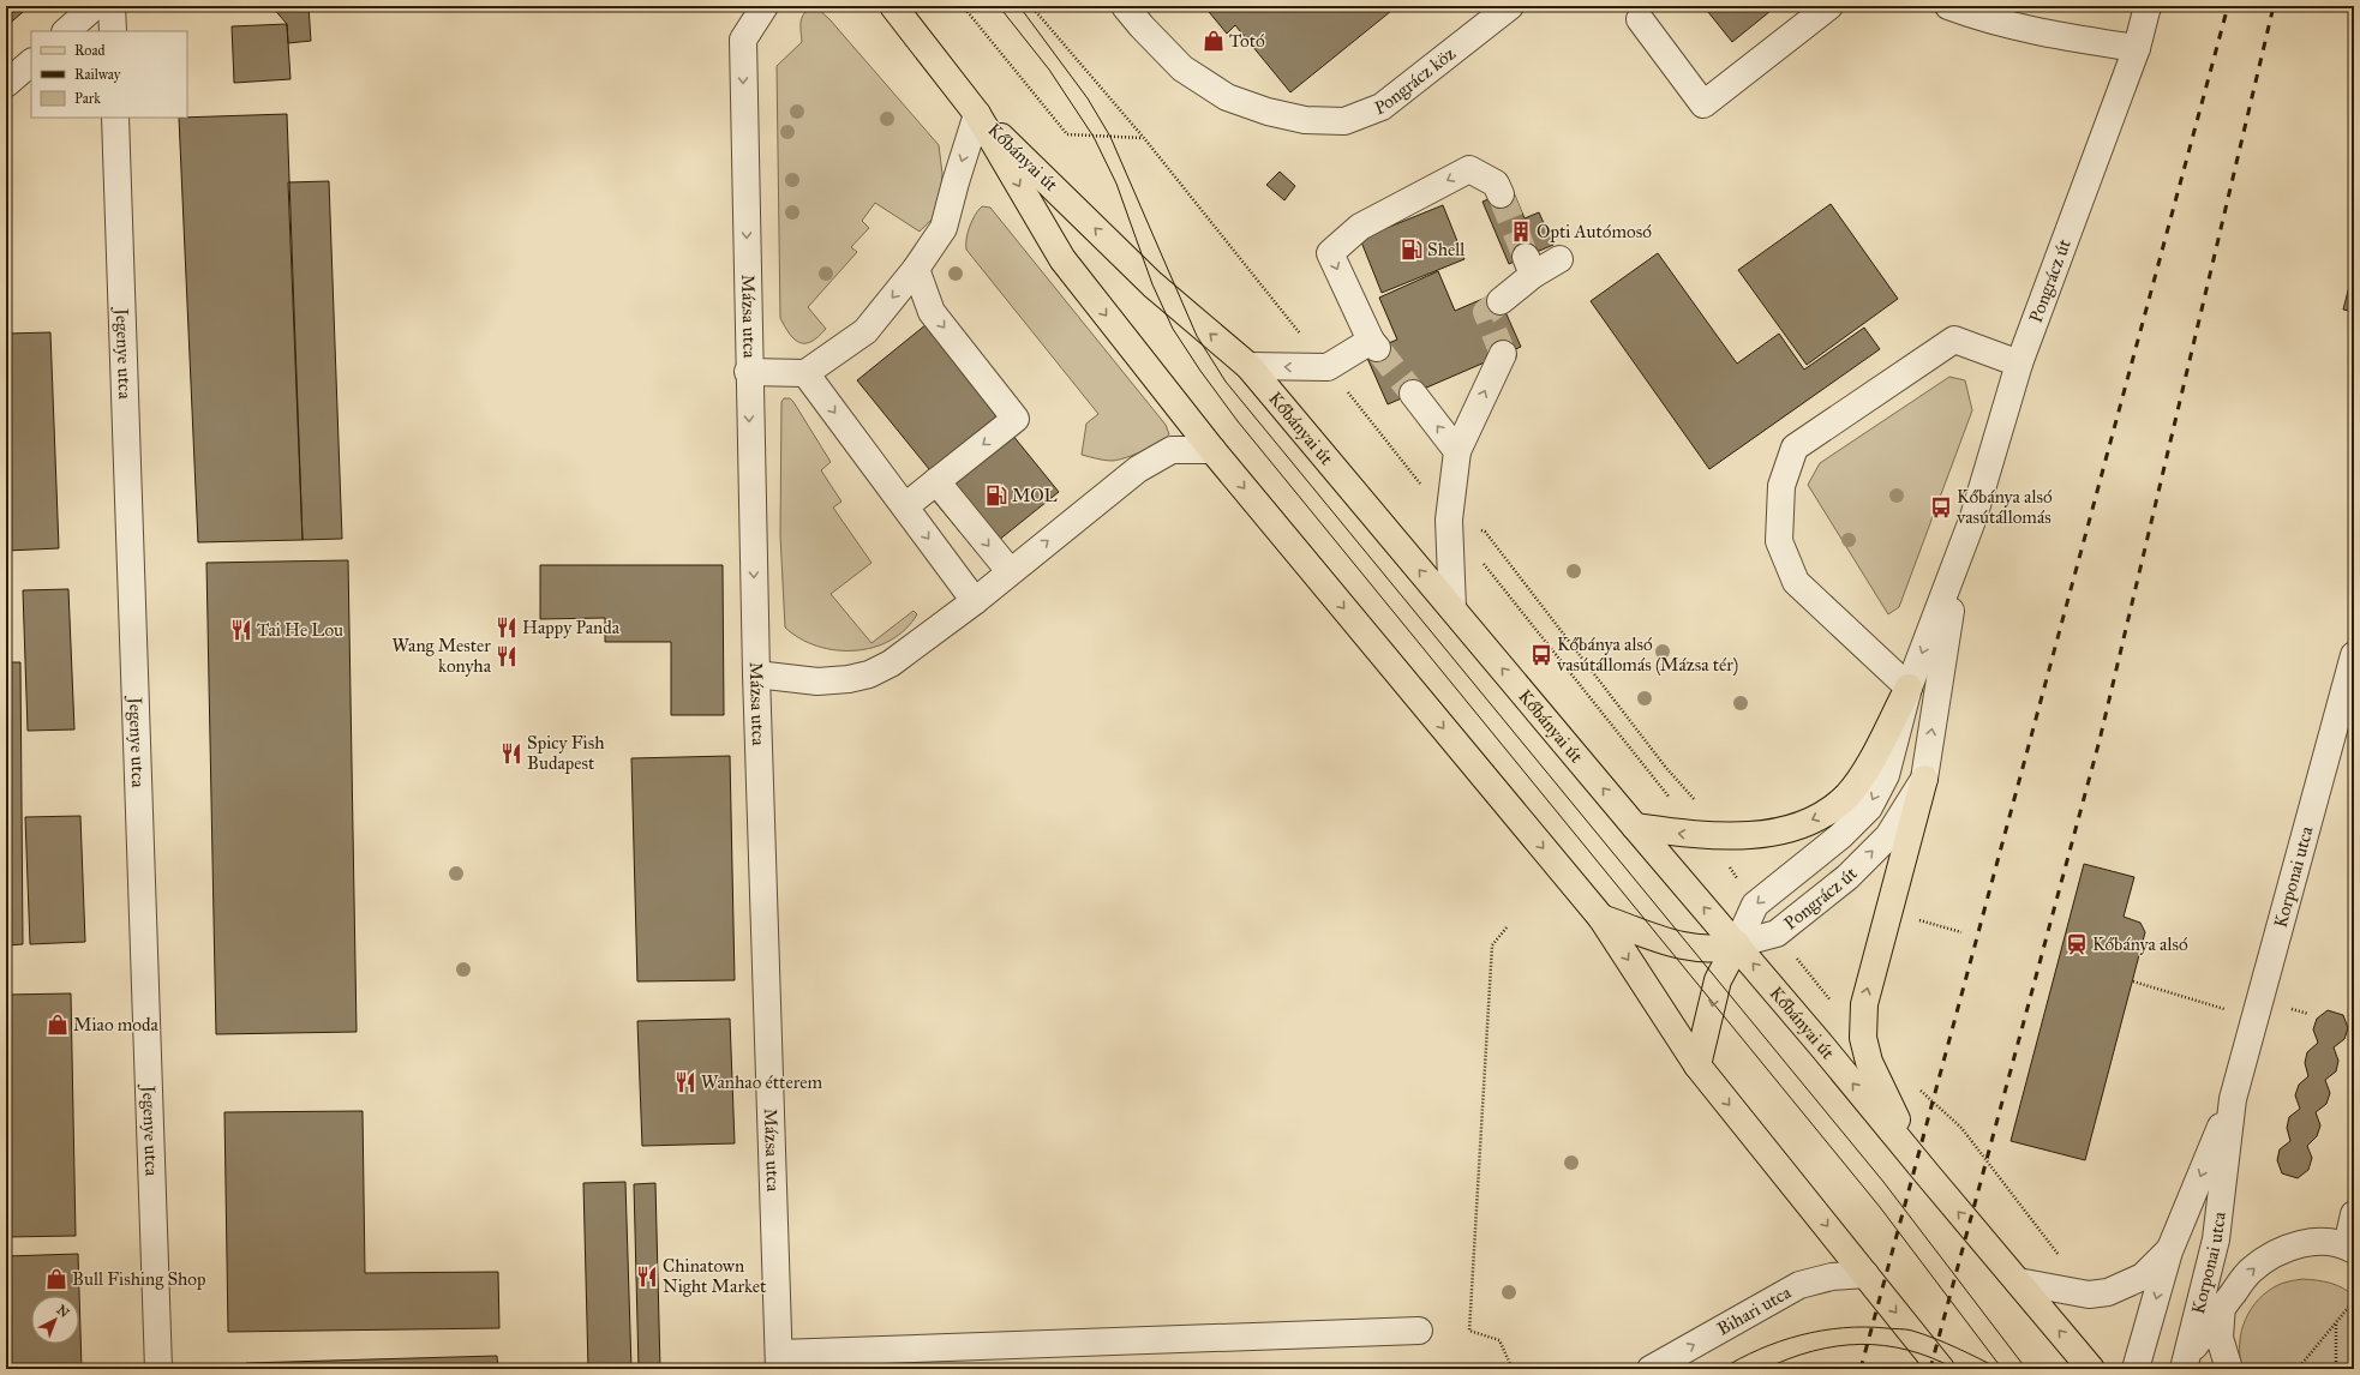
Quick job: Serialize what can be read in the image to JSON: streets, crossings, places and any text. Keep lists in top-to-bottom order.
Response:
{
  "streets": {
    "main road": ["Kőbányai út"],
    "street": [
      "Pongrácz köz",
      "Pongrácz út",
      "Mázsa utca",
      "Jegenye utca",
      "Korponai utca",
      "Bihari utca"
    ]
  },
  "crossings": [
    ["Kőbányai út", "Pongrácz út"],
    ["Kőbányai út", "Korponai utca"],
    ["Kőbányai út", "Bihari utca"]
  ],
  "one_way": ["Mázsa utca", "Bihari utca"],
  "places": {
    "shop": ["Totó", "Miao moda", "Bull Fishing Shop"],
    "building": ["Opti Autómosó"],
    "fuel station": ["Shell", "MOL"],
    "bus stop": ["Kőbánya alsó vasútállomás", "Kőbánya alsó vasútállomás (Mázsa tér)"],
    "restaurant": [
      "Happy Panda",
      "Tai He Lou",
      "Wang Mester konyha",
      "Spicy Fish Budapest",
      "Wanhao étterem",
      "Chinatown Night Market"
    ],
    "station": ["Kőbánya alsó"]
  },
  "legend": ["Road", "Railway", "Park"],
  "north": "top right"
}
